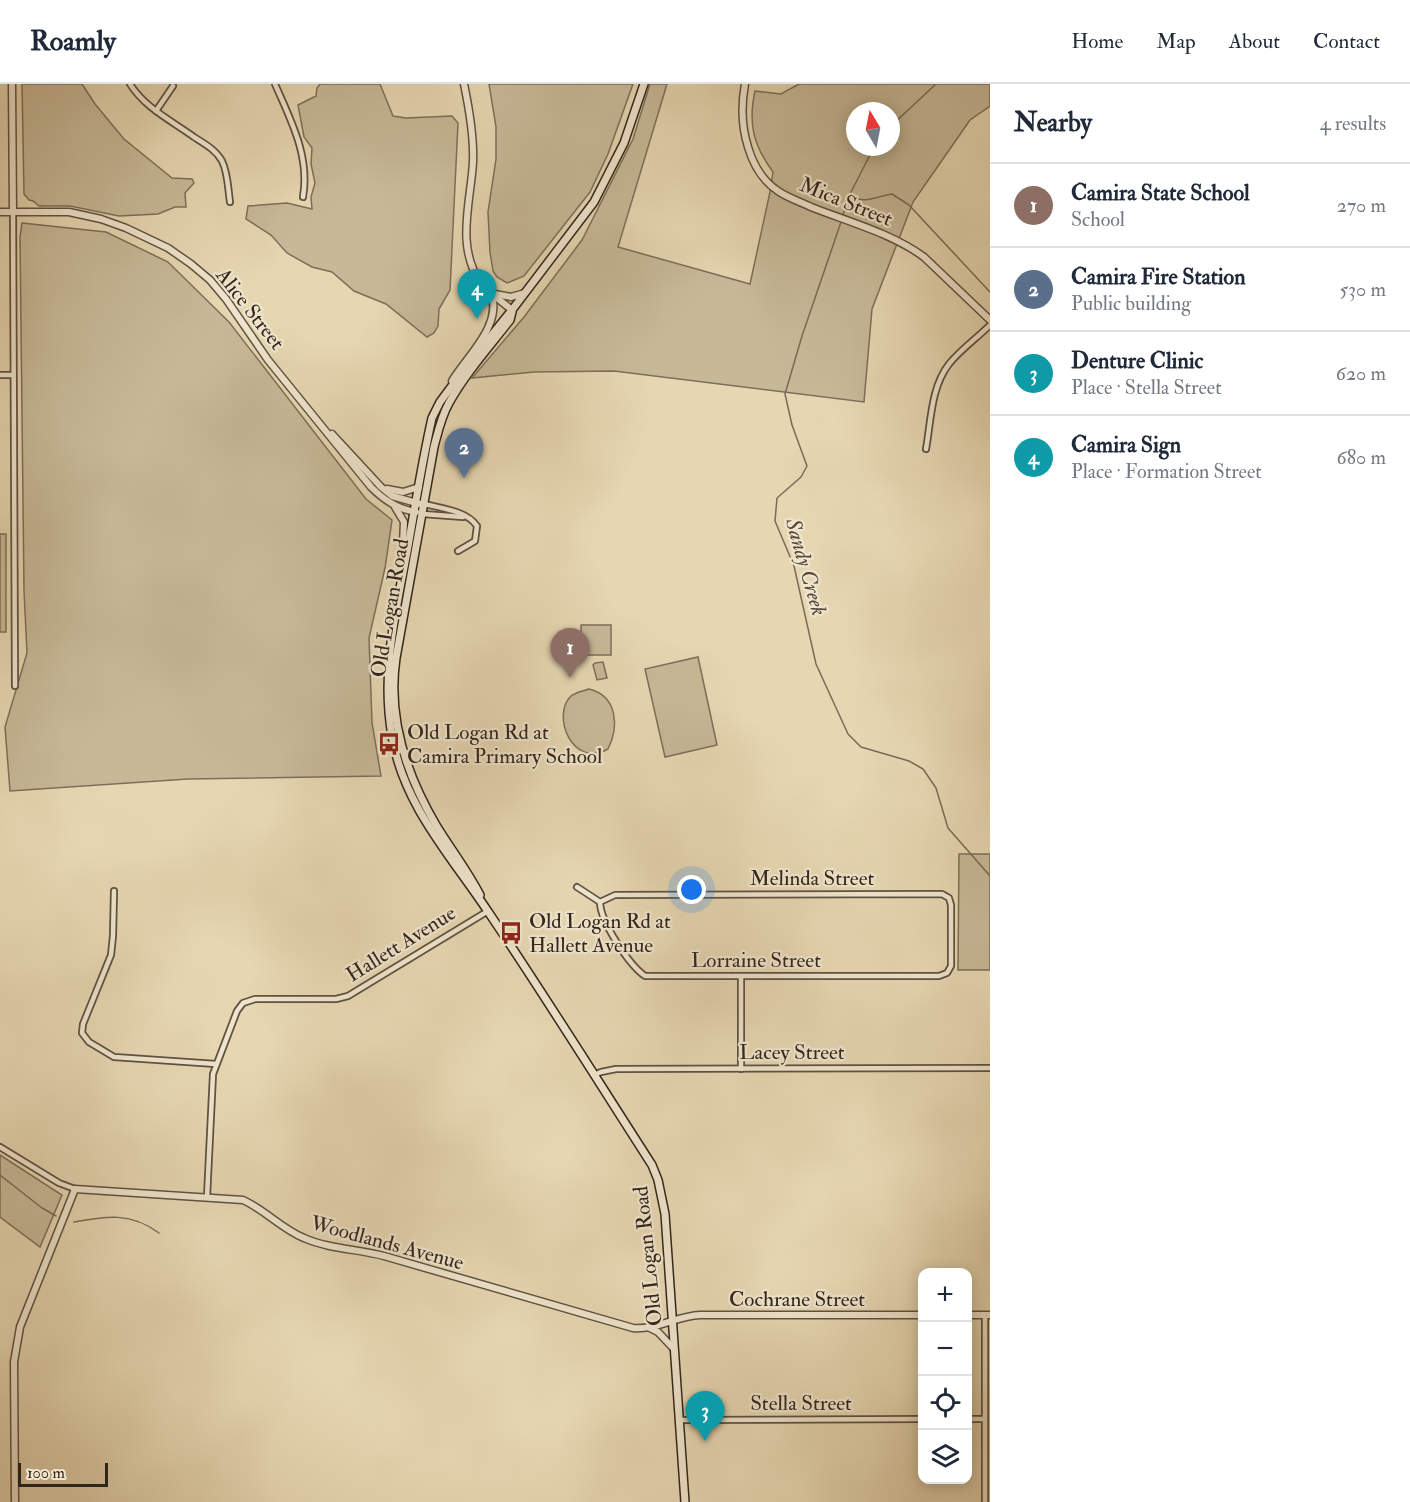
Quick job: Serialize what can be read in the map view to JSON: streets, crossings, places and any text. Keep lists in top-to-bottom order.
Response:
{
  "streets": {
    "main road": ["Old Logan Road"],
    "street": [
      "Mica Street",
      "Alice Street",
      "Melinda Street",
      "Hallett Avenue",
      "Lorraine Street",
      "Lacey Street",
      "Woodlands Avenue",
      "Cochrane Street",
      "Stella Street"
    ]
  },
  "crossings": [
    ["Alice Street", "Old Logan Road"],
    ["Old Logan Road", "Hallett Avenue"],
    ["Old Logan Road", "Lacey Street"],
    ["Old Logan Road", "Woodlands Avenue"],
    ["Old Logan Road", "Cochrane Street"],
    ["Old Logan Road", "Stella Street"],
    ["Melinda Street", "Lorraine Street"],
    ["Hallett Avenue", "Woodlands Avenue"],
    ["Woodlands Avenue", "Cochrane Street"]
  ],
  "water": ["Sandy Creek"],
  "places": {
    "bus stop": ["Old Logan Rd at Camira Primary School", "Old Logan Rd at Hallett Avenue"]
  },
  "scale_bar": "100 m",
  "north": "top",
  "page": {
    "header": "Roamly",
    "nav": [
      "Home",
      "Map",
      "About",
      "Contact"
    ],
    "heading": ["Nearby", "4 results"],
    "list": [
      {
        "mark": "1",
        "name": "Camira State School",
        "note": "School",
        "value": "270 m"
      },
      {
        "mark": "2",
        "name": "Camira Fire Station",
        "note": "Public building",
        "value": "530 m"
      },
      {
        "mark": "3",
        "name": "Denture Clinic",
        "note": "Place · Stella Street",
        "value": "620 m"
      },
      {
        "mark": "4",
        "name": "Camira Sign",
        "note": "Place · Formation Street",
        "value": "680 m"
      }
    ],
    "pins": [
      "4",
      "2",
      "1",
      "3"
    ],
    "map_buttons": ["+", "−"],
    "scale": "100 m"
  }
}
